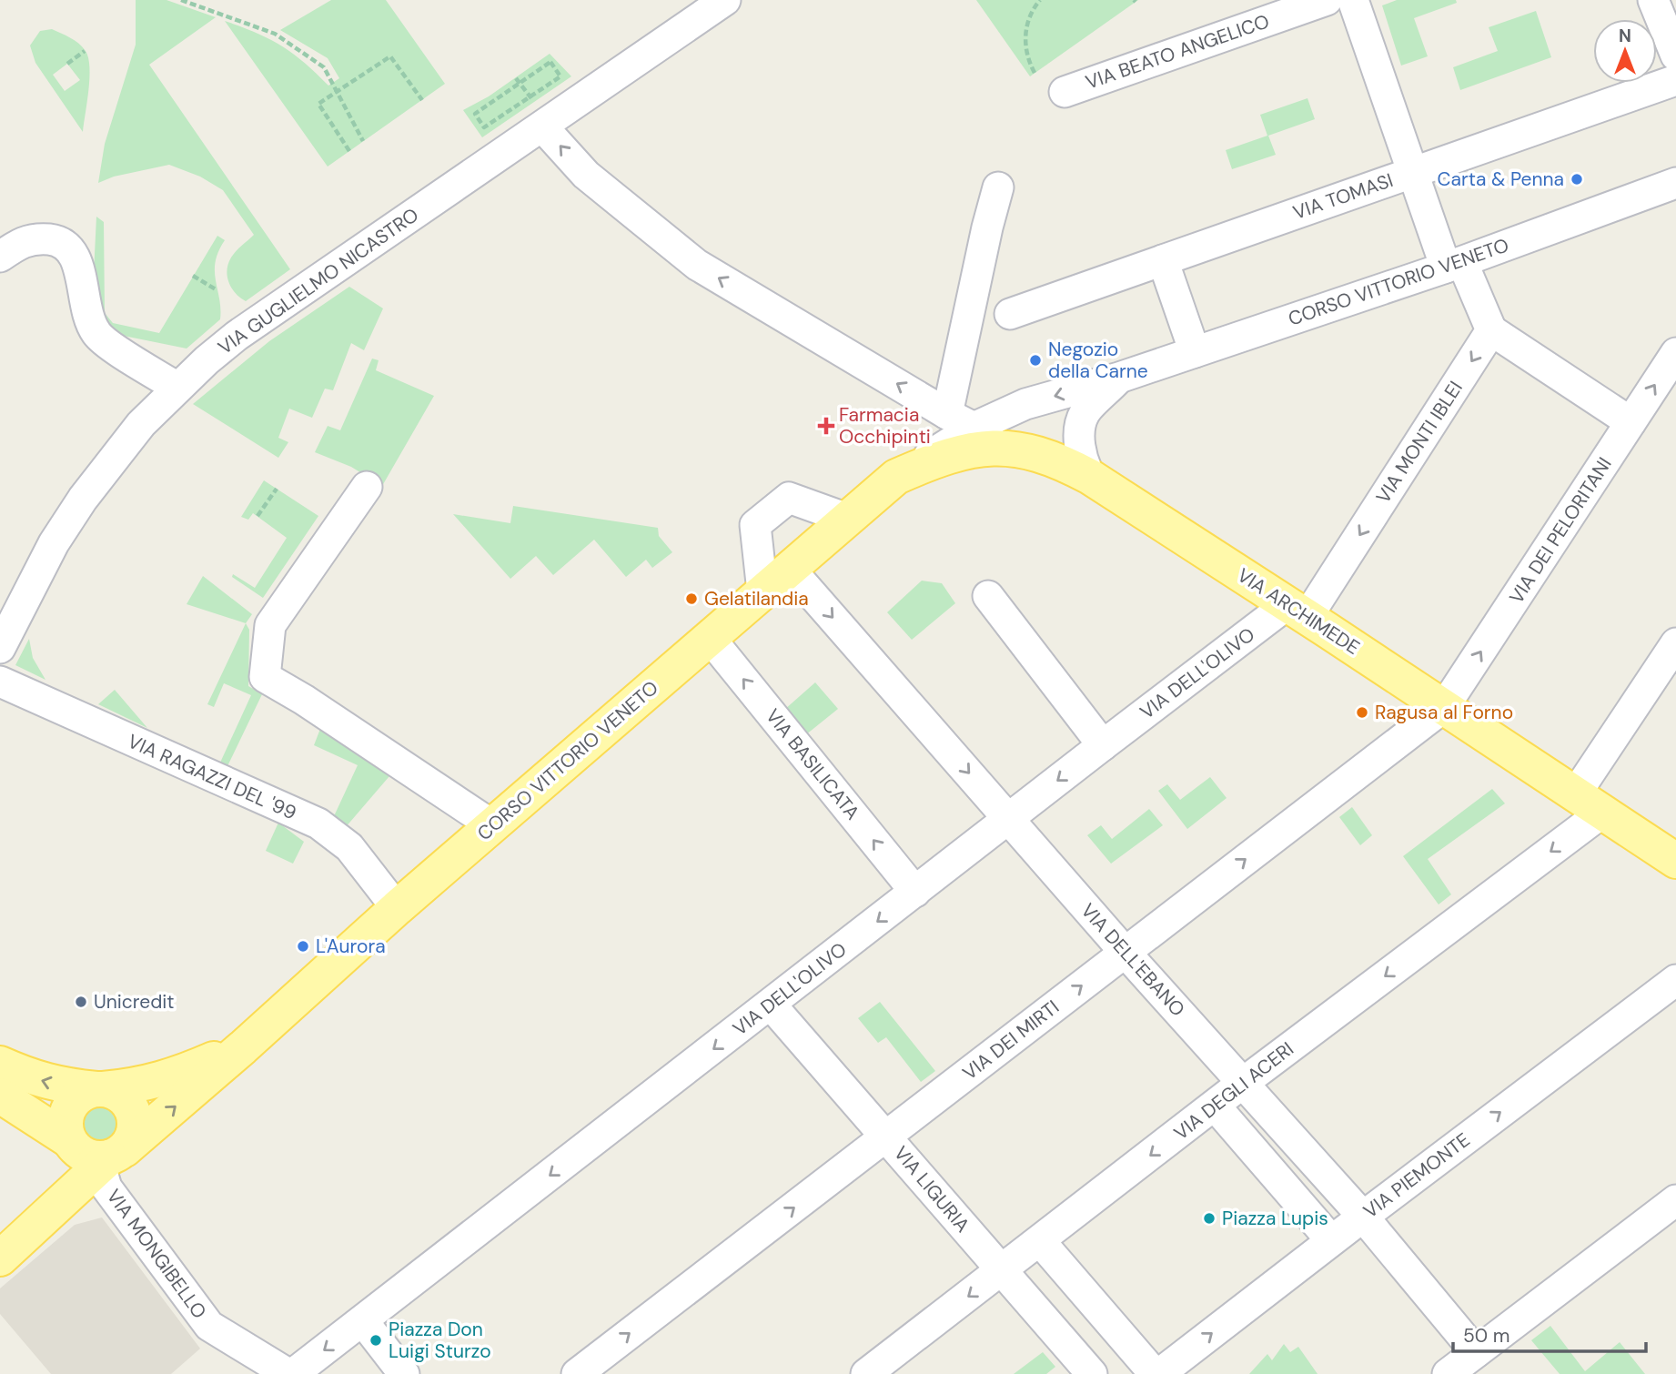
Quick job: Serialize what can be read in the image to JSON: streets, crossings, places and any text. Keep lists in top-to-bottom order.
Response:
{
  "streets": {
    "main road": ["CORSO VITTORIO VENETO", "VIA ARCHIMEDE"],
    "street": [
      "VIA BEATO ANGELICO",
      "VIA TOMASI",
      "VIA GUGLIELMO NICASTRO",
      "VIA MONTI IBLEI",
      "VIA DEI PELORITANI",
      "VIA DELL'OLIVO",
      "VIA BASILICATA",
      "VIA RAGAZZI DEL '99",
      "VIA DELL'EBANO",
      "VIA DEI MIRTI",
      "VIA DEGLI ACERI",
      "VIA PIEMONTE",
      "VIA LIGURIA",
      "VIA MONGIBELLO"
    ]
  },
  "crossings": [
    ["CORSO VITTORIO VENETO", "VIA ARCHIMEDE"],
    ["CORSO VITTORIO VENETO", "VIA BASILICATA"],
    ["CORSO VITTORIO VENETO", "VIA RAGAZZI DEL '99"],
    ["CORSO VITTORIO VENETO", "VIA DELL'EBANO"],
    ["CORSO VITTORIO VENETO", "VIA MONGIBELLO"],
    ["VIA MONTI IBLEI", "VIA ARCHIMEDE"],
    ["VIA MONTI IBLEI", "VIA DELL'OLIVO"],
    ["VIA DEI PELORITANI", "VIA ARCHIMEDE"],
    ["VIA DEI PELORITANI", "VIA DEI MIRTI"],
    ["VIA ARCHIMEDE", "VIA DELL'OLIVO"],
    ["VIA ARCHIMEDE", "VIA DEI MIRTI"],
    ["VIA ARCHIMEDE", "VIA DEGLI ACERI"],
    ["VIA DELL'OLIVO", "VIA BASILICATA"],
    ["VIA DELL'OLIVO", "VIA DELL'EBANO"],
    ["VIA DELL'OLIVO", "VIA LIGURIA"],
    ["VIA DELL'OLIVO", "VIA MONGIBELLO"],
    ["VIA DELL'EBANO", "VIA DEI MIRTI"],
    ["VIA DELL'EBANO", "VIA DEGLI ACERI"],
    ["VIA DELL'EBANO", "VIA PIEMONTE"],
    ["VIA DEI MIRTI", "VIA LIGURIA"],
    ["VIA DEGLI ACERI", "VIA LIGURIA"]
  ],
  "one_way": [
    "VIA MONTI IBLEI",
    "VIA DEI PELORITANI",
    "VIA DELL'OLIVO",
    "VIA DEI MIRTI",
    "VIA DEGLI ACERI"
  ],
  "places": {
    "other": [
      "Carta & Penna",
      "Negozio della Carne",
      "Gelatilandia",
      "Ragusa al Forno",
      "L'Aurora",
      "Unicredit",
      "Piazza Lupis",
      "Piazza Don Luigi Sturzo"
    ],
    "health": ["Farmacia Occhipinti"]
  },
  "scale_bar": "50 m",
  "north": "top"
}
